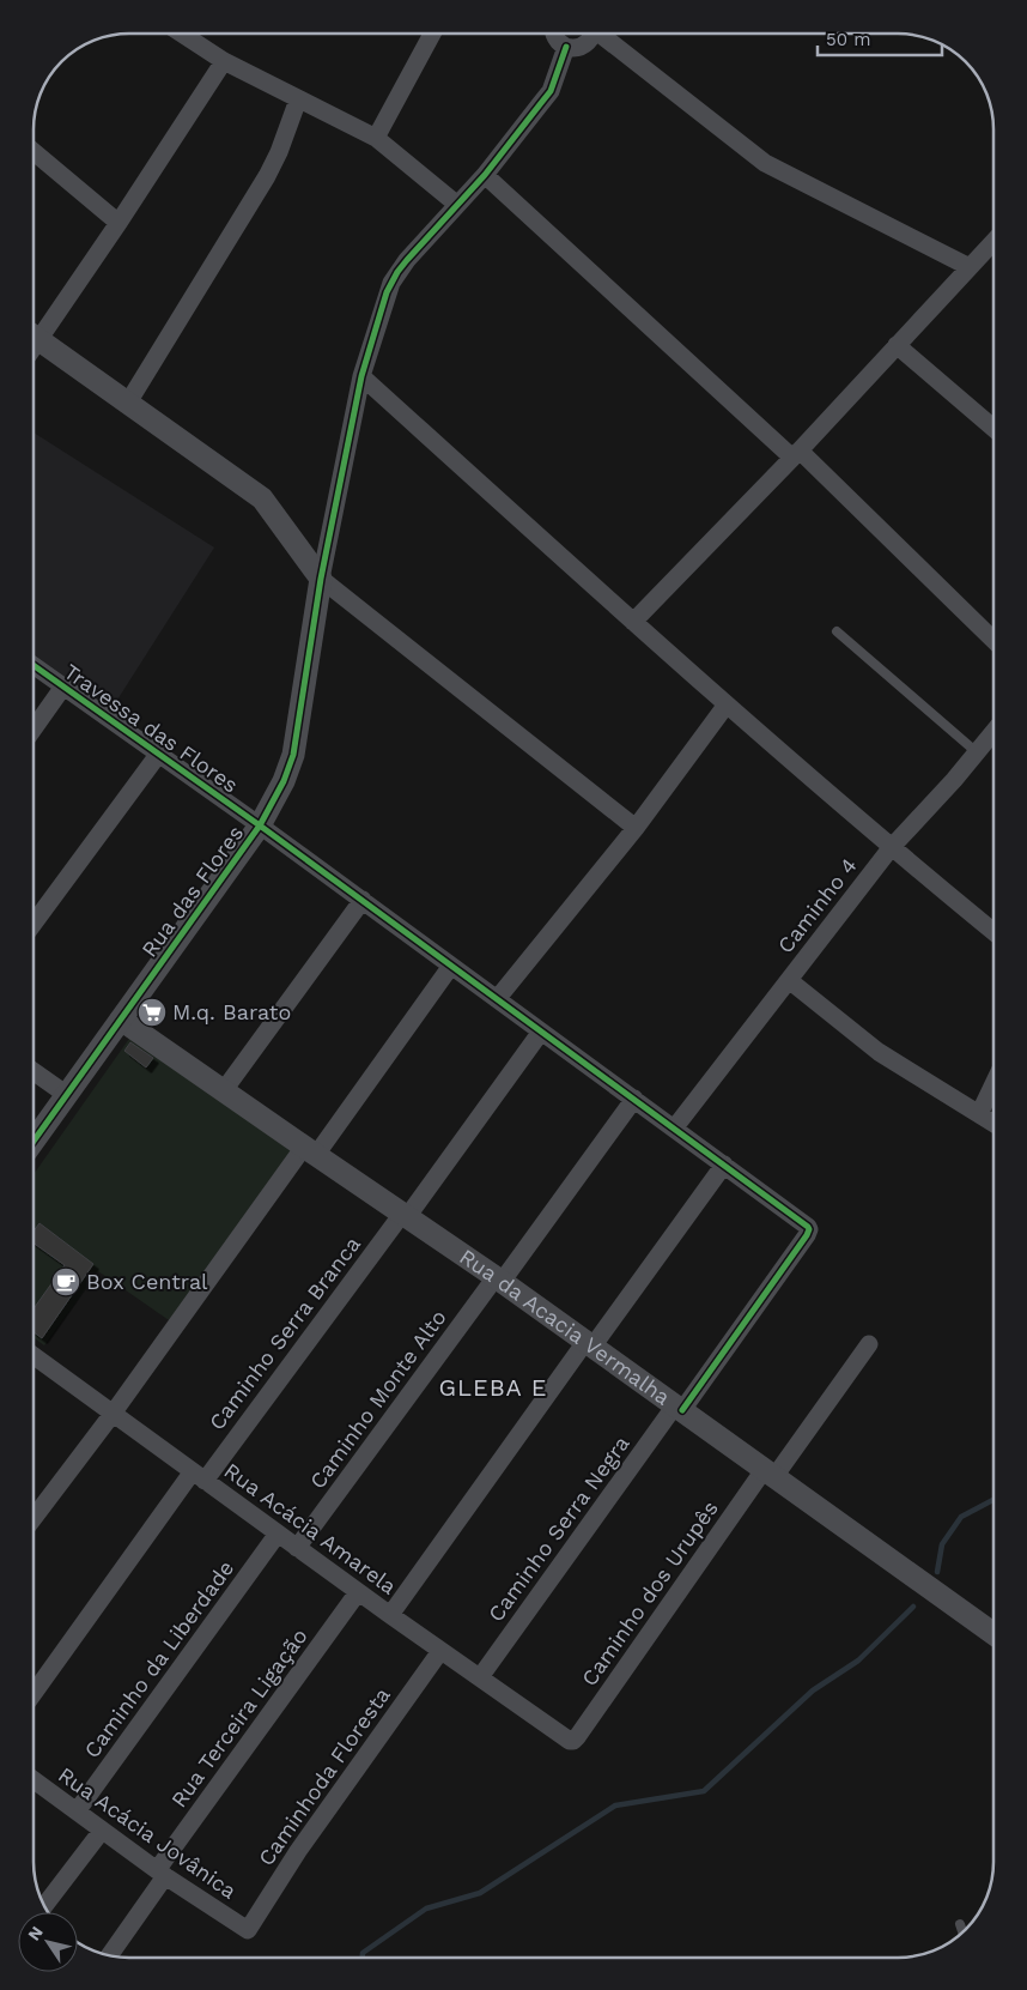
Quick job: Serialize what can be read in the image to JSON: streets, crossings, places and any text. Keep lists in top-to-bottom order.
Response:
{
  "streets": {
    "street": [
      "Travessa das Flores",
      "Rua das Flores",
      "Caminho 4",
      "Rua da Acacia Vermalha",
      "Caminho Serra Branca",
      "Caminho Monte Alto",
      "Rua Acácia Amarela",
      "Caminho Serra Negra",
      "Caminho dos Urupês",
      "Caminho da Liberdade",
      "Rua Terceira Ligação",
      "Caminhoda Floresta",
      "Rua Acácia Jovânica"
    ]
  },
  "crossings": [
    ["Travessa das Flores", "Rua das Flores"],
    ["Travessa das Flores", "Caminho 4"],
    ["Travessa das Flores", "Caminho Serra Branca"],
    ["Travessa das Flores", "Caminho Monte Alto"],
    ["Travessa das Flores", "Caminho Serra Negra"],
    ["Rua das Flores", "Rua da Acacia Vermalha"],
    ["Rua da Acacia Vermalha", "Caminho Serra Branca"],
    ["Rua da Acacia Vermalha", "Caminho Monte Alto"],
    ["Rua da Acacia Vermalha", "Caminho Serra Negra"],
    ["Rua da Acacia Vermalha", "Caminho dos Urupês"],
    ["Caminho Serra Branca", "Rua Acácia Amarela"],
    ["Caminho Monte Alto", "Rua Acácia Amarela"],
    ["Rua Acácia Amarela", "Caminho Serra Negra"],
    ["Rua Acácia Amarela", "Caminho dos Urupês"],
    ["Rua Acácia Amarela", "Caminho da Liberdade"],
    ["Rua Acácia Amarela", "Rua Terceira Ligação"],
    ["Rua Acácia Amarela", "Caminhoda Floresta"],
    ["Caminho da Liberdade", "Rua Acácia Jovânica"],
    ["Rua Terceira Ligação", "Rua Acácia Jovânica"],
    ["Caminhoda Floresta", "Rua Acácia Jovânica"]
  ],
  "districts": ["GLEBA E"],
  "places": {
    "supermarket": ["M.q. Barato"],
    "cafe": ["Box Central"]
  },
  "scale_bar": "50 m",
  "north": "top left"
}
